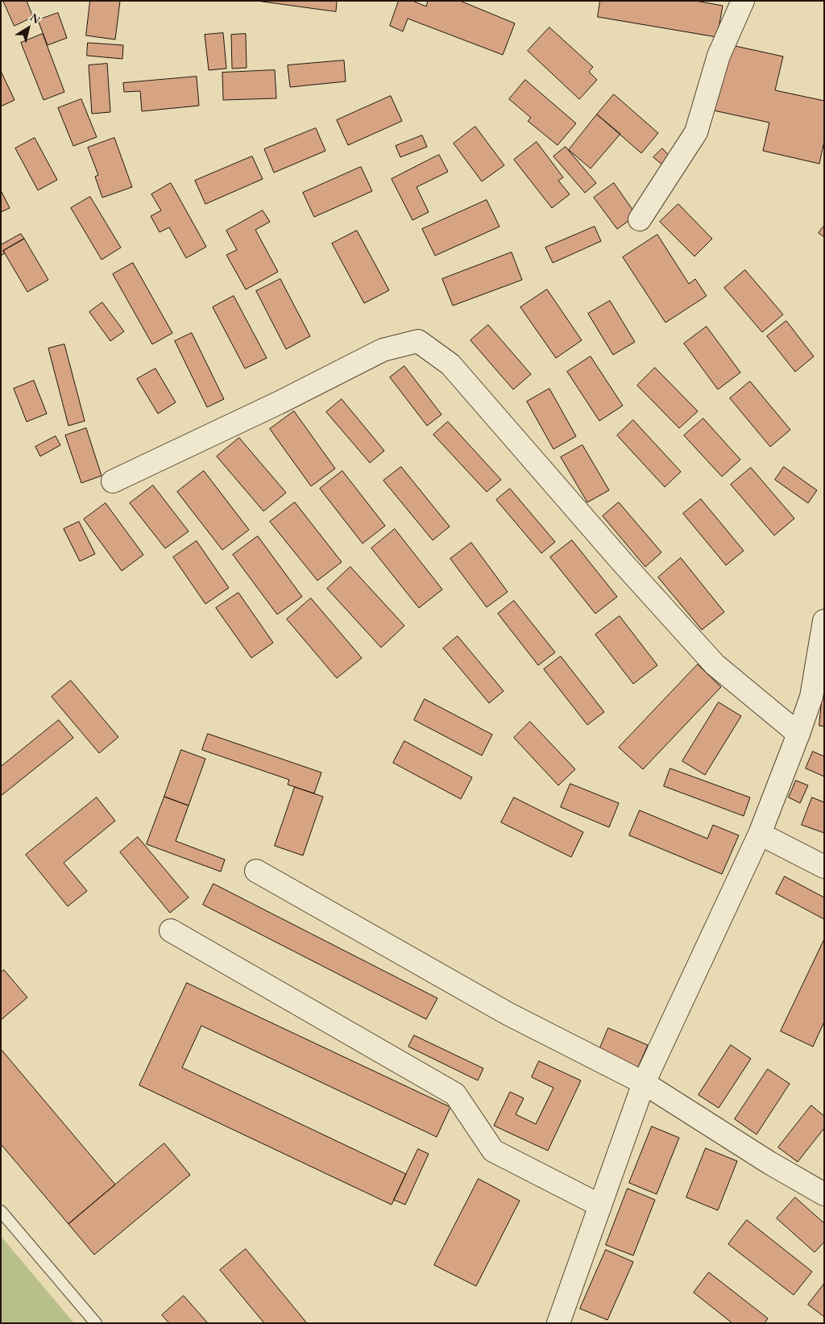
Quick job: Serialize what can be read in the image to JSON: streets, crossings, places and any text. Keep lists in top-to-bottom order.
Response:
{
  "north": "top right"
}
